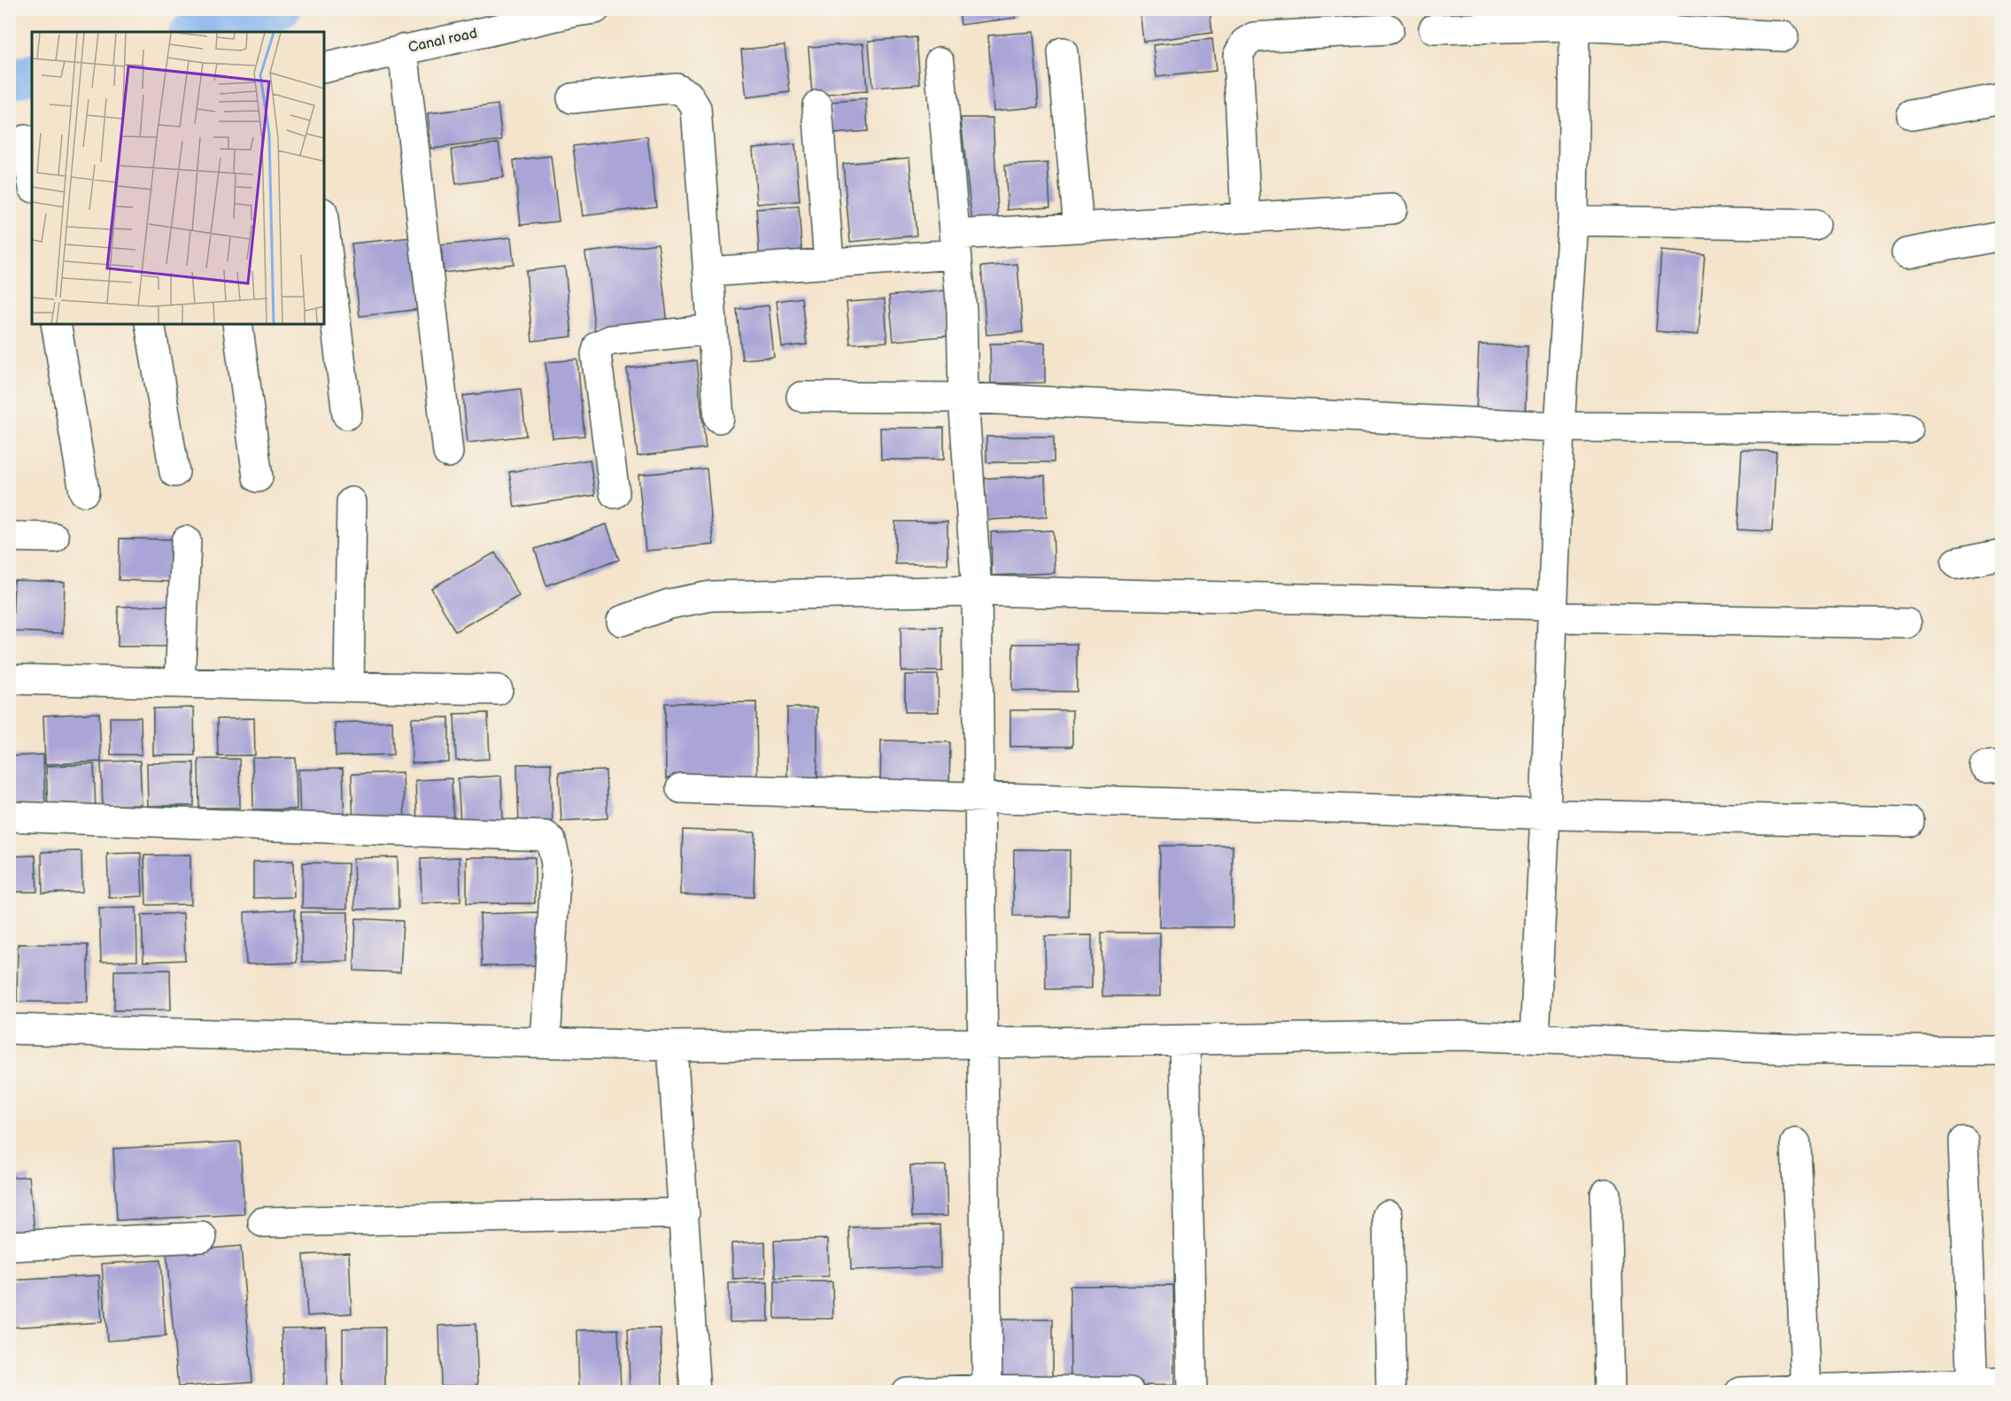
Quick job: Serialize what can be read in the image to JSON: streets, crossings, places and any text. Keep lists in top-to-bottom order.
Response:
{
  "streets": {
    "street": ["Canal road"]
  }
}
